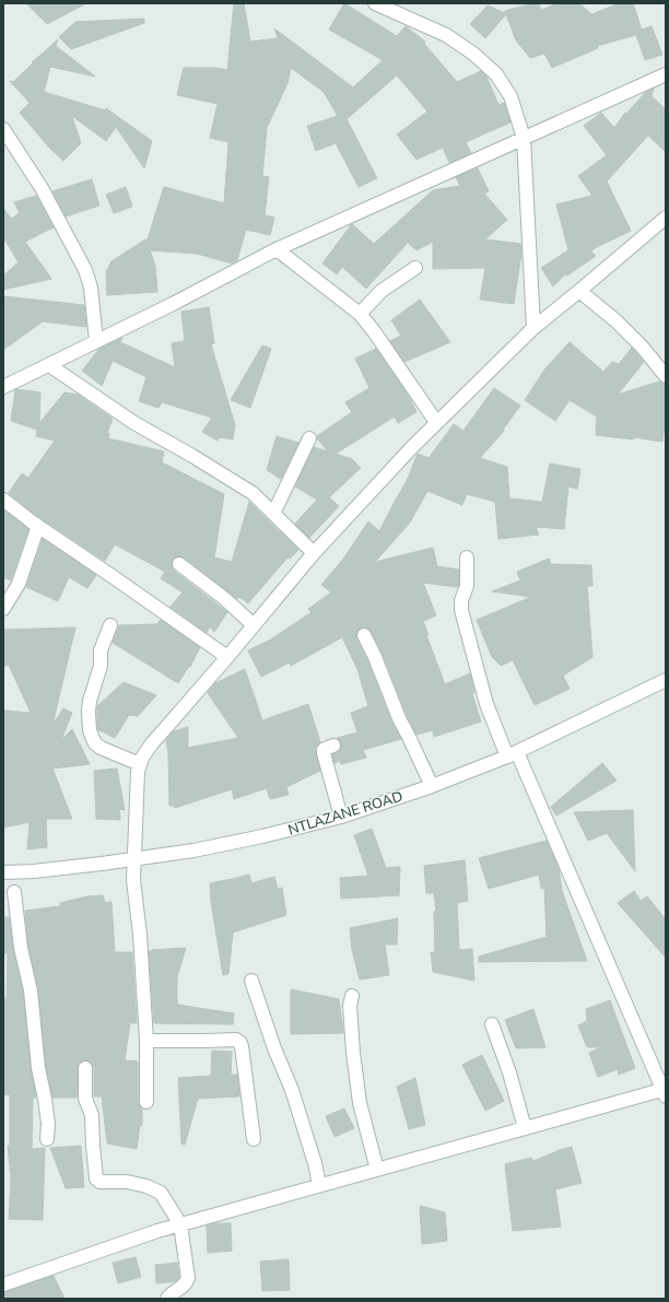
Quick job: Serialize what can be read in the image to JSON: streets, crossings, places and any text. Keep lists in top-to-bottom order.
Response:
{
  "streets": {
    "street": ["NTLAZANE ROAD"]
  }
}
